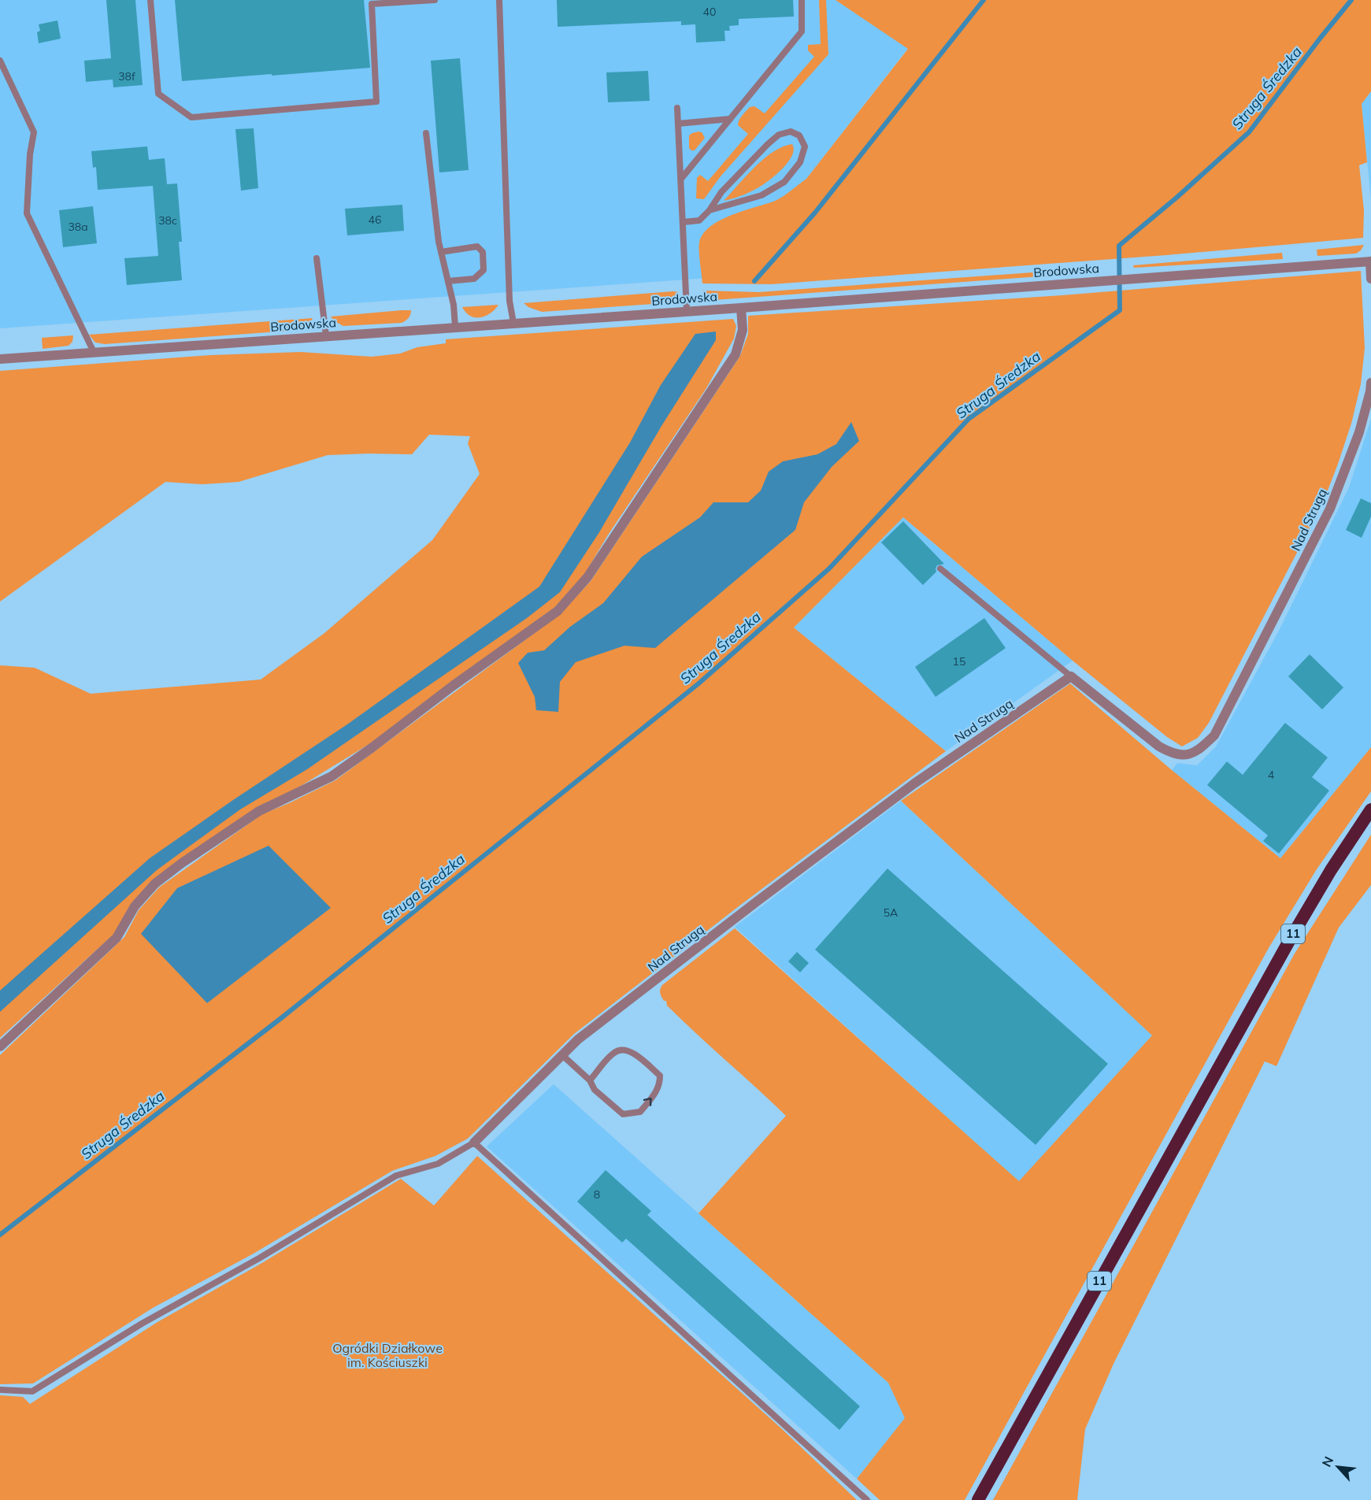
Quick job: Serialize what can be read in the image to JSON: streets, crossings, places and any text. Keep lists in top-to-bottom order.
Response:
{
  "streets": {
    "highway": ["11"],
    "street": ["Brodowska", "Nad Strugą"]
  },
  "water": ["Struga Średzka"],
  "parks": ["Ogródki Działkowe im. Kościuszki"],
  "house_numbers": [
    "40",
    "38f",
    "46",
    "38c",
    "38a",
    "15",
    "4",
    "5A",
    "8"
  ],
  "north": "top left"
}
